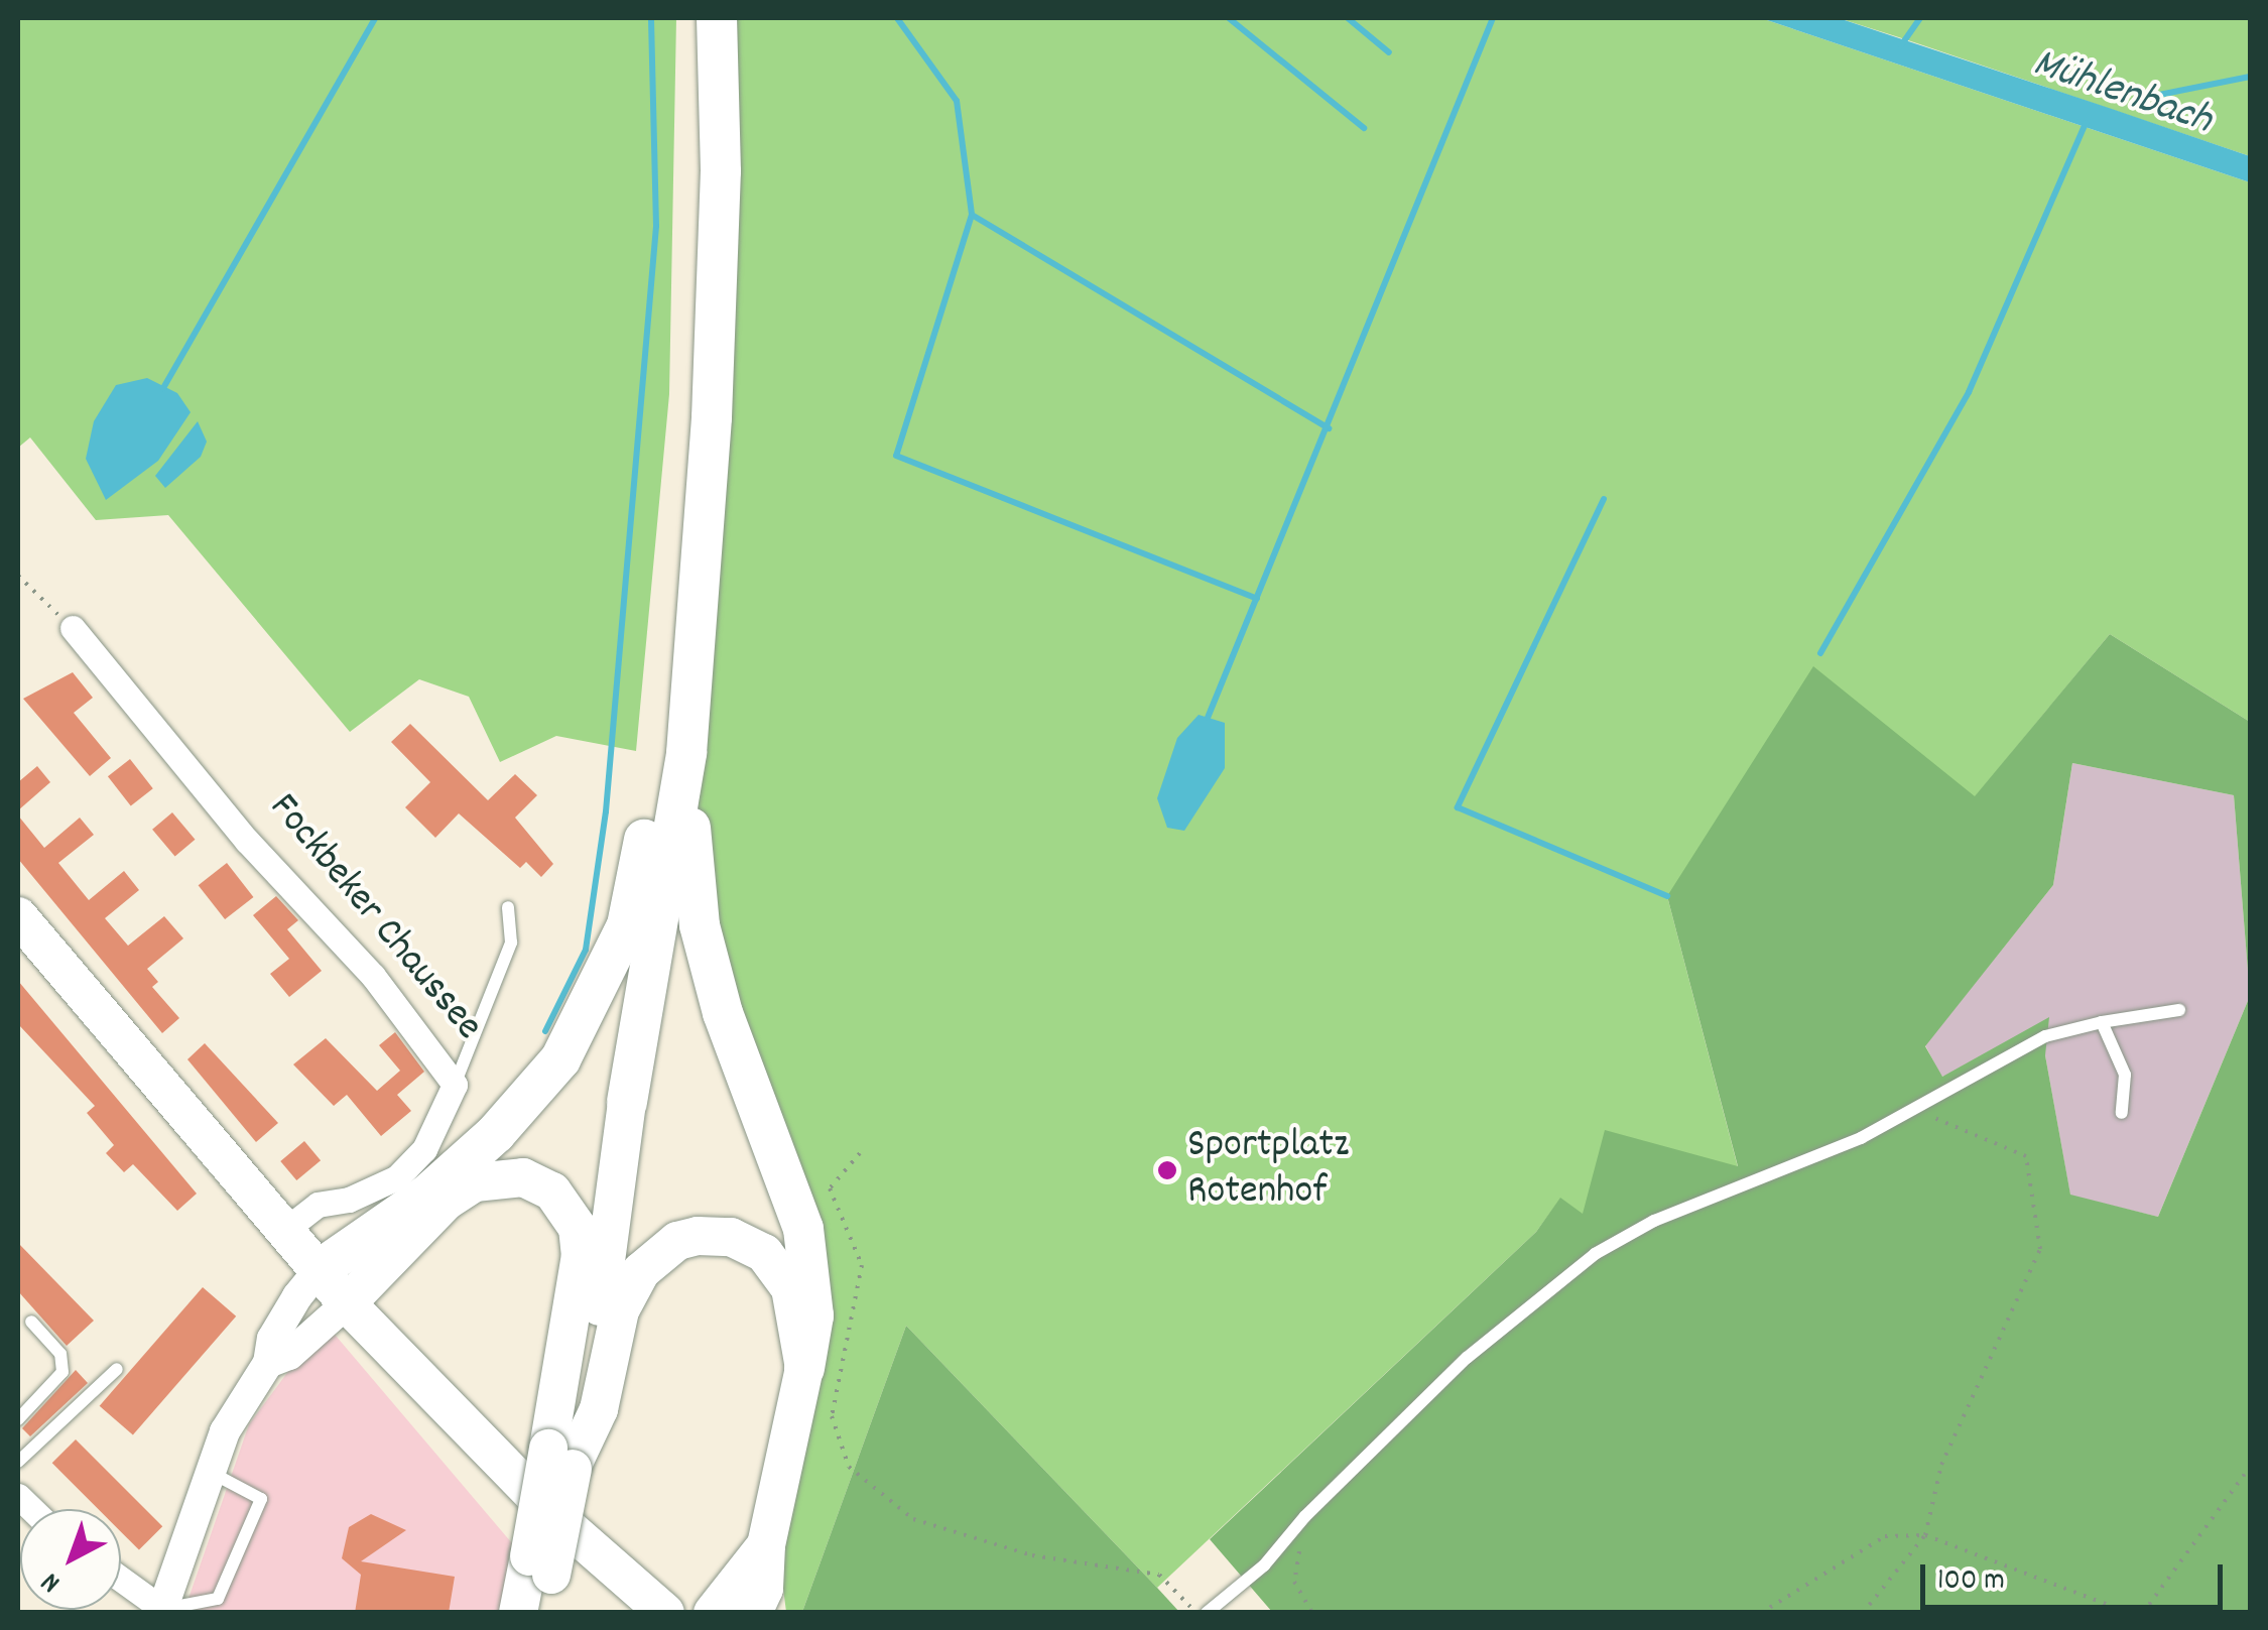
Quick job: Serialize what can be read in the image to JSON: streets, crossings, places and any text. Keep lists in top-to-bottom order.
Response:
{
  "streets": {
    "street": ["Fockbeker Chaussee"]
  },
  "water": ["Mühlenbach"],
  "places": ["Sportplatz Rotenhof"],
  "scale_bar": "100 m",
  "north": "bottom left"
}
